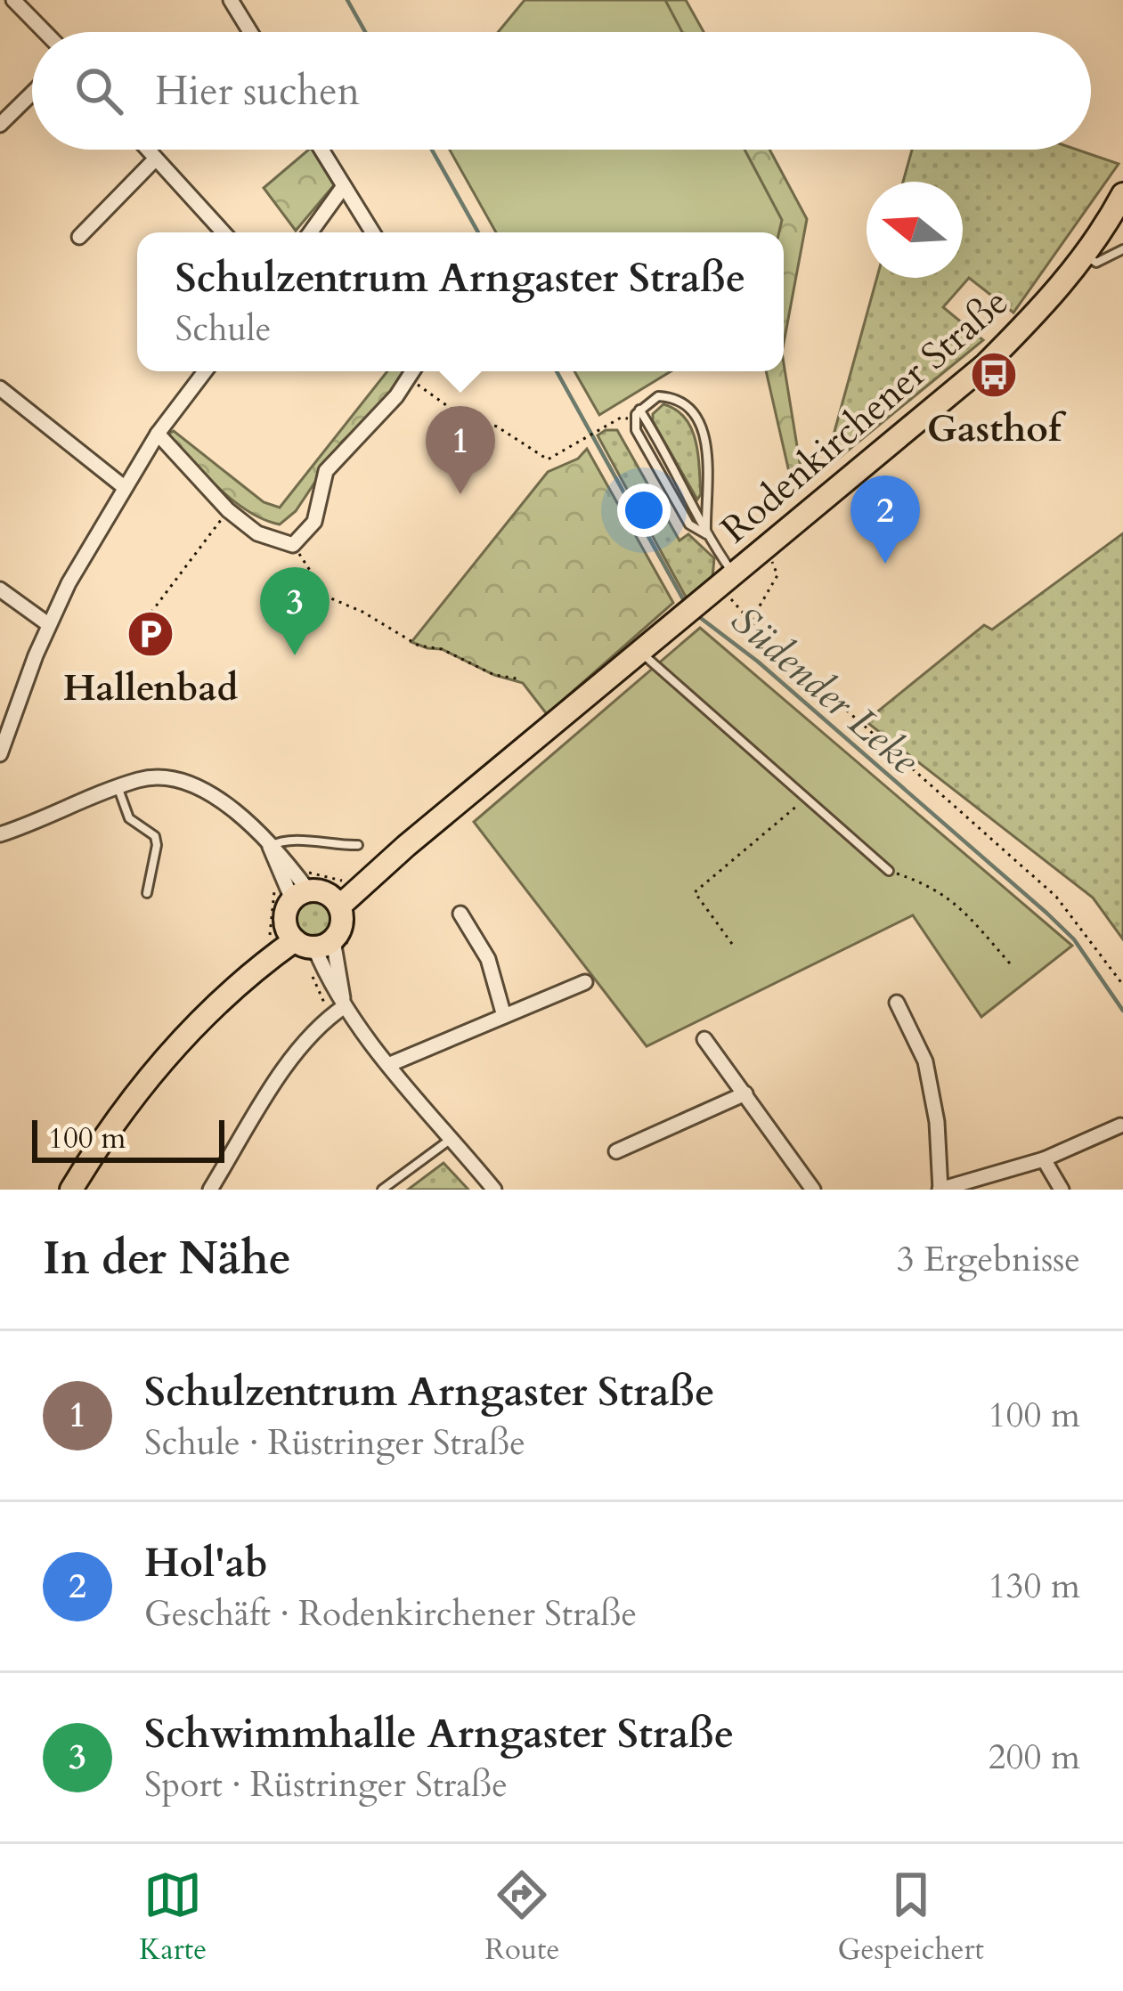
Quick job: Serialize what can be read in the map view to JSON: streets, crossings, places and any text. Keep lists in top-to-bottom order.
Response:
{
  "streets": {
    "main road": ["Rodenkirchener Straße"]
  },
  "water": ["Südender Leke"],
  "places": {
    "bus stop": ["Gasthof"],
    "parking": ["Hallenbad"]
  },
  "scale_bar": "100 m",
  "north": "left",
  "page": {
    "search": "Hier suchen",
    "popup": ["Schulzentrum Arngaster Straße", "Schule"],
    "pins": ["1", "2", "3"],
    "scale": "100 m",
    "heading": ["In der Nähe", "3 Ergebnisse"],
    "list": [
      {
        "mark": "1",
        "name": "Schulzentrum Arngaster Straße",
        "note": "Schule · Rüstringer Straße",
        "value": "100 m"
      },
      {
        "mark": "2",
        "name": "Hol'ab",
        "note": "Geschäft · Rodenkirchener Straße",
        "value": "130 m"
      },
      {
        "mark": "3",
        "name": "Schwimmhalle Arngaster Straße",
        "note": "Sport · Rüstringer Straße",
        "value": "200 m"
      }
    ],
    "nav": ["Karte", "Route", "Gespeichert"]
  }
}
